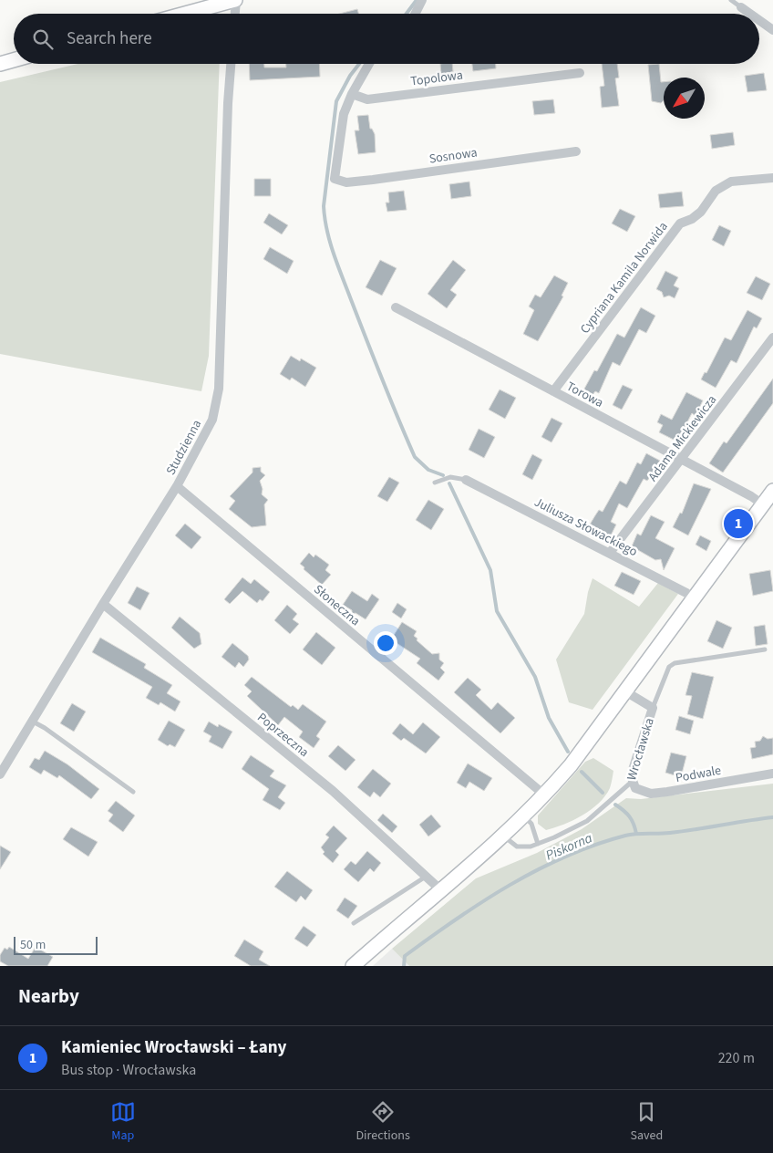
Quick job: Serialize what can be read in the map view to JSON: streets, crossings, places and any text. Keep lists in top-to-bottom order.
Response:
{
  "streets": {
    "street": [
      "Topolowa",
      "Sosnowa",
      "Cypriana Kamila Norwida",
      "Torowa",
      "Adama Mickiewicza",
      "Studzienna",
      "Juliusza Słowackiego",
      "Słoneczna",
      "Poprzeczna",
      "Wrocławska",
      "Podwale"
    ]
  },
  "crossings": [
    ["Topolowa", "Sosnowa"],
    ["Cypriana Kamila Norwida", "Torowa"],
    ["Torowa", "Adama Mickiewicza"],
    ["Adama Mickiewicza", "Juliusza Słowackiego"],
    ["Studzienna", "Słoneczna"],
    ["Studzienna", "Poprzeczna"],
    ["Wrocławska", "Podwale"]
  ],
  "water": ["Piskorna"],
  "scale_bar": "50 m",
  "north": "bottom left",
  "page": {
    "search": "Search here",
    "pins": "1",
    "scale": "50 m",
    "heading": "Nearby",
    "list": [
      {
        "mark": "1",
        "name": "Kamieniec Wrocławski – Łany",
        "note": "Bus stop · Wrocławska",
        "value": "220 m"
      }
    ],
    "nav": ["Map", "Directions", "Saved"]
  }
}
